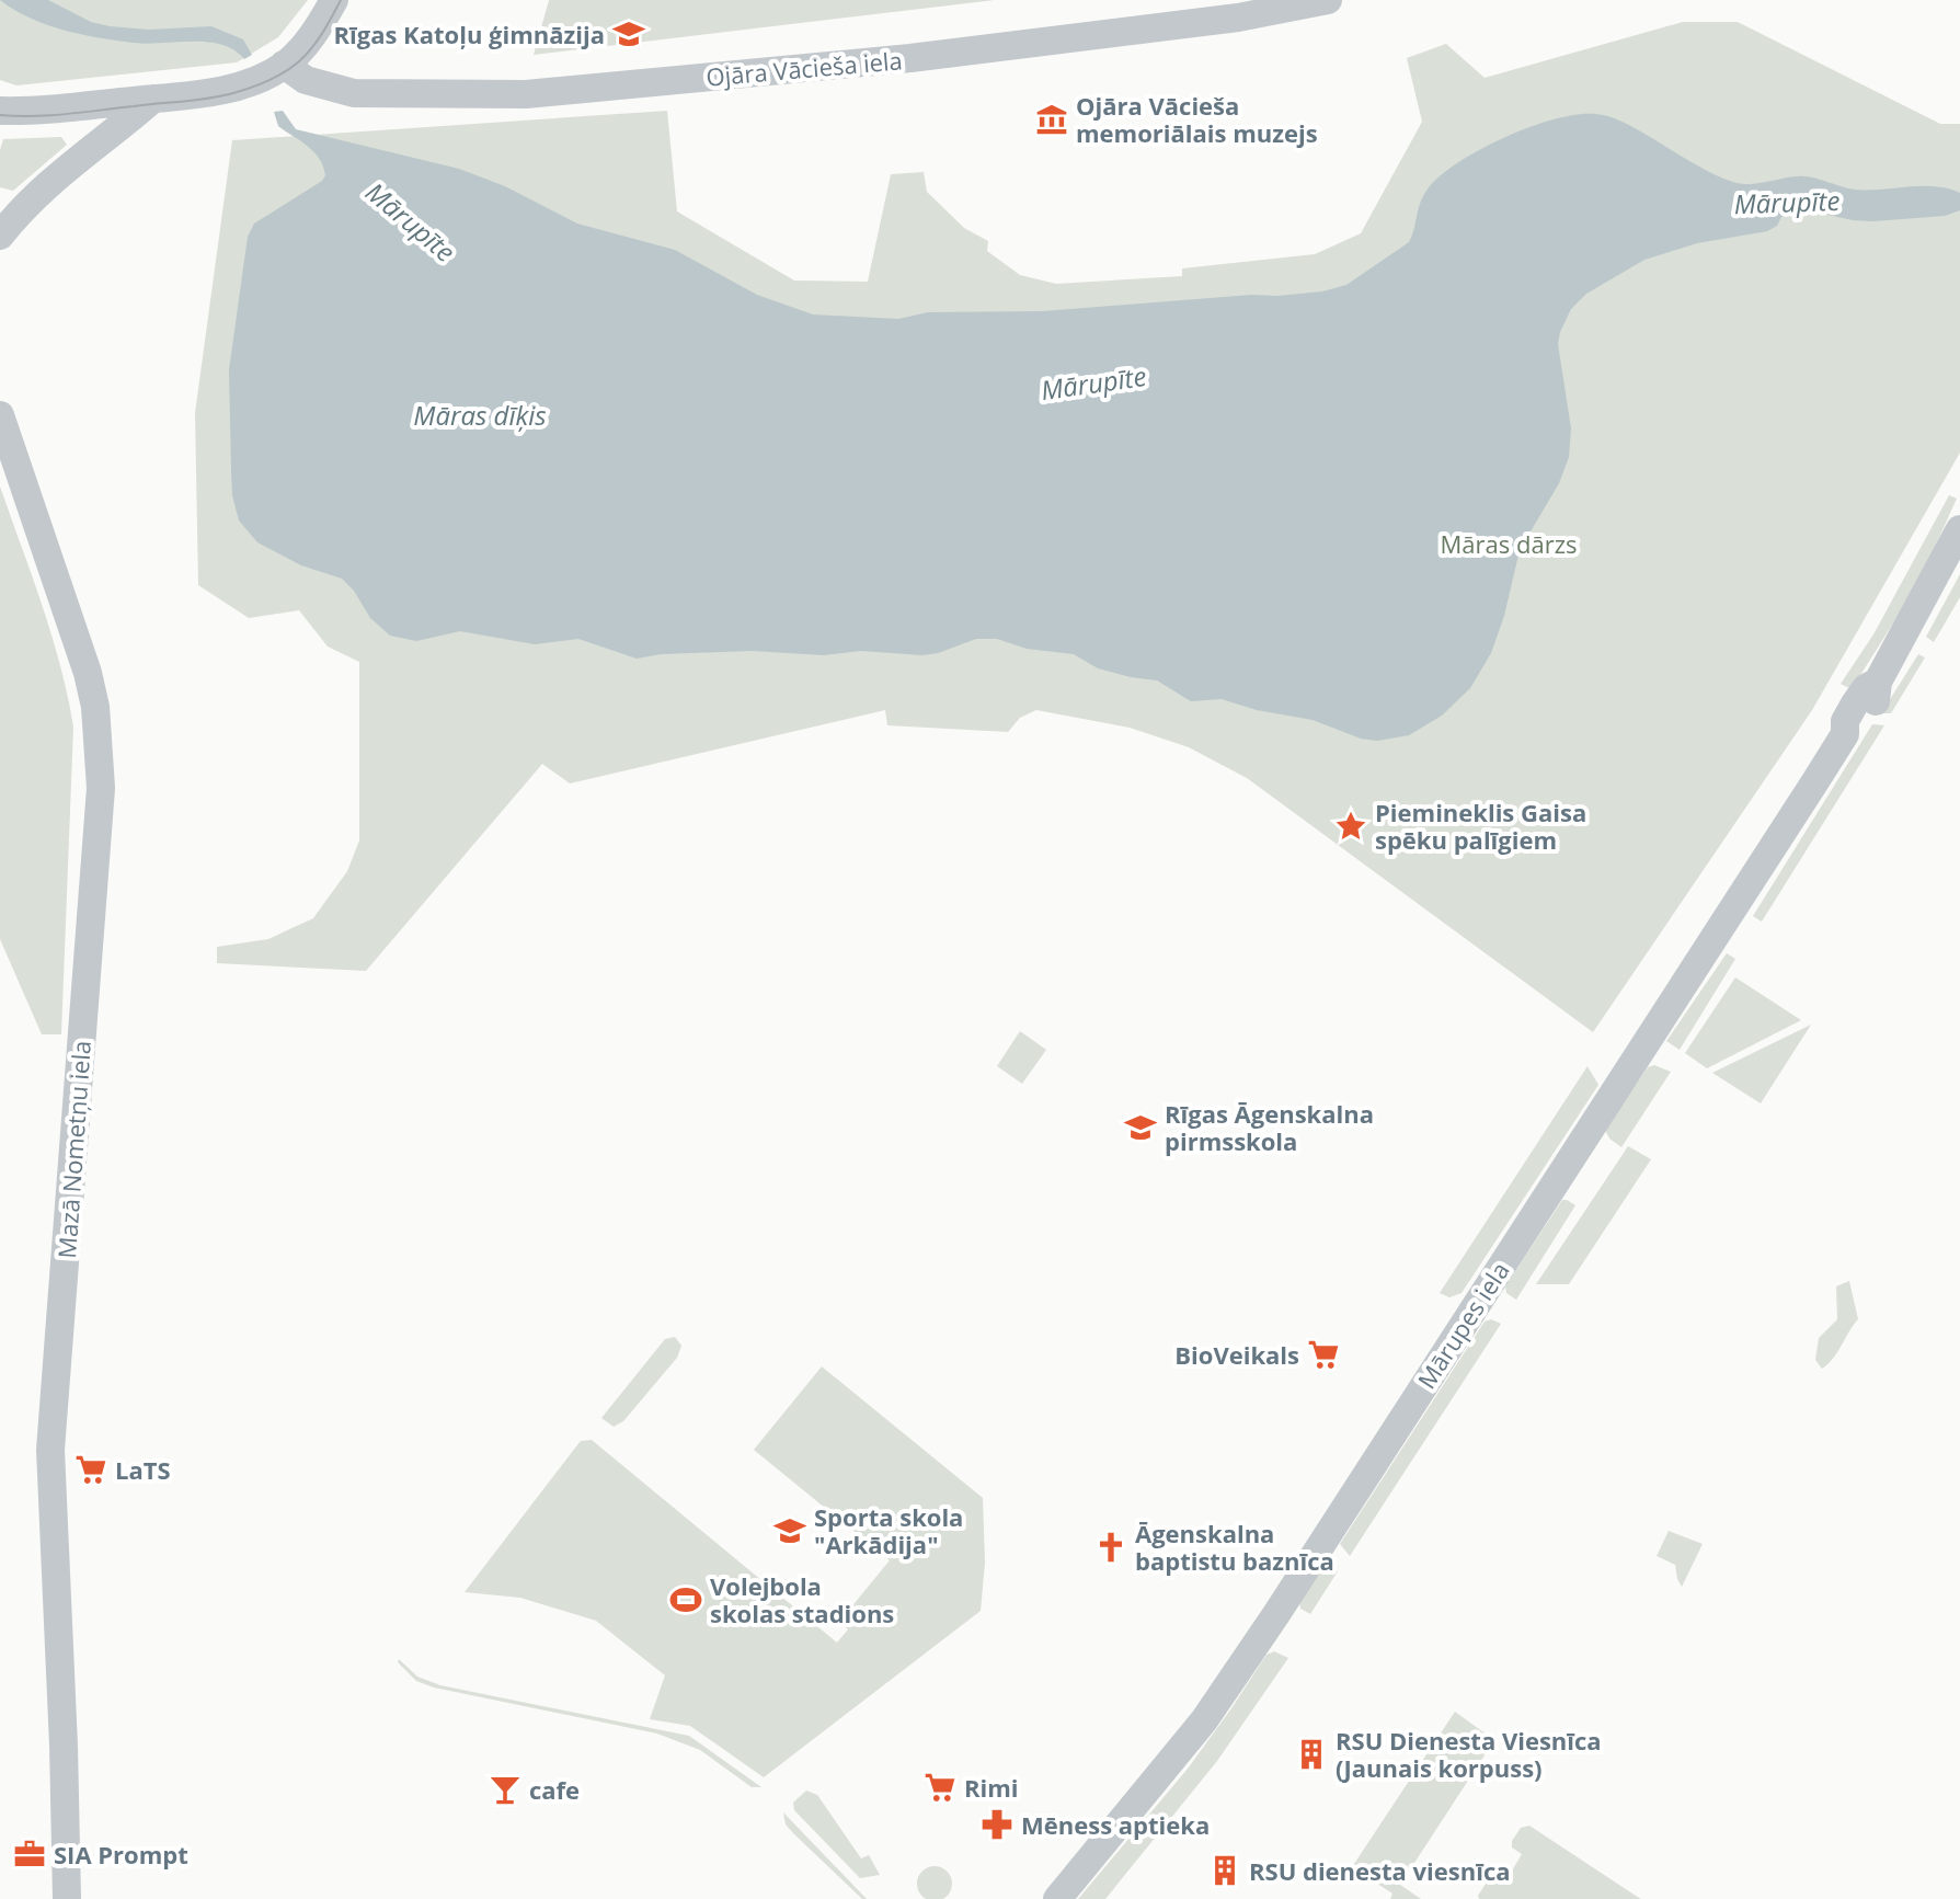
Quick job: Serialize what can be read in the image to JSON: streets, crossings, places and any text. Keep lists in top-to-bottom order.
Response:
{
  "streets": {
    "street": ["Ojāra Vācieša iela", "Mazā Nometņu iela", "Mārupes iela"]
  },
  "water": ["Mārupīte", "Māras dīķis"],
  "parks": ["Māras dārzs"],
  "places": {
    "school or university": ["Rīgas Katoļu ģimnāzija", "Rīgas Āgenskalna pirmsskola", "Sporta skola \"Arkādija\""],
    "museum": ["Ojāra Vācieša memoriālais muzejs"],
    "place": ["Piemineklis Gaisa spēku palīgiem"],
    "supermarket": ["BioVeikals", "LaTS", "Rimi"],
    "church": ["Āgenskalna baptistu baznīca"],
    "sports": ["Volejbola skolas stadions"],
    "building": ["RSU Dienesta Viesnīca (Jaunais korpuss)", "RSU dienesta viesnīca"],
    "bar": ["cafe"],
    "pharmacy": ["Mēness aptieka"],
    "office": ["SIA Prompt"]
  }
}
